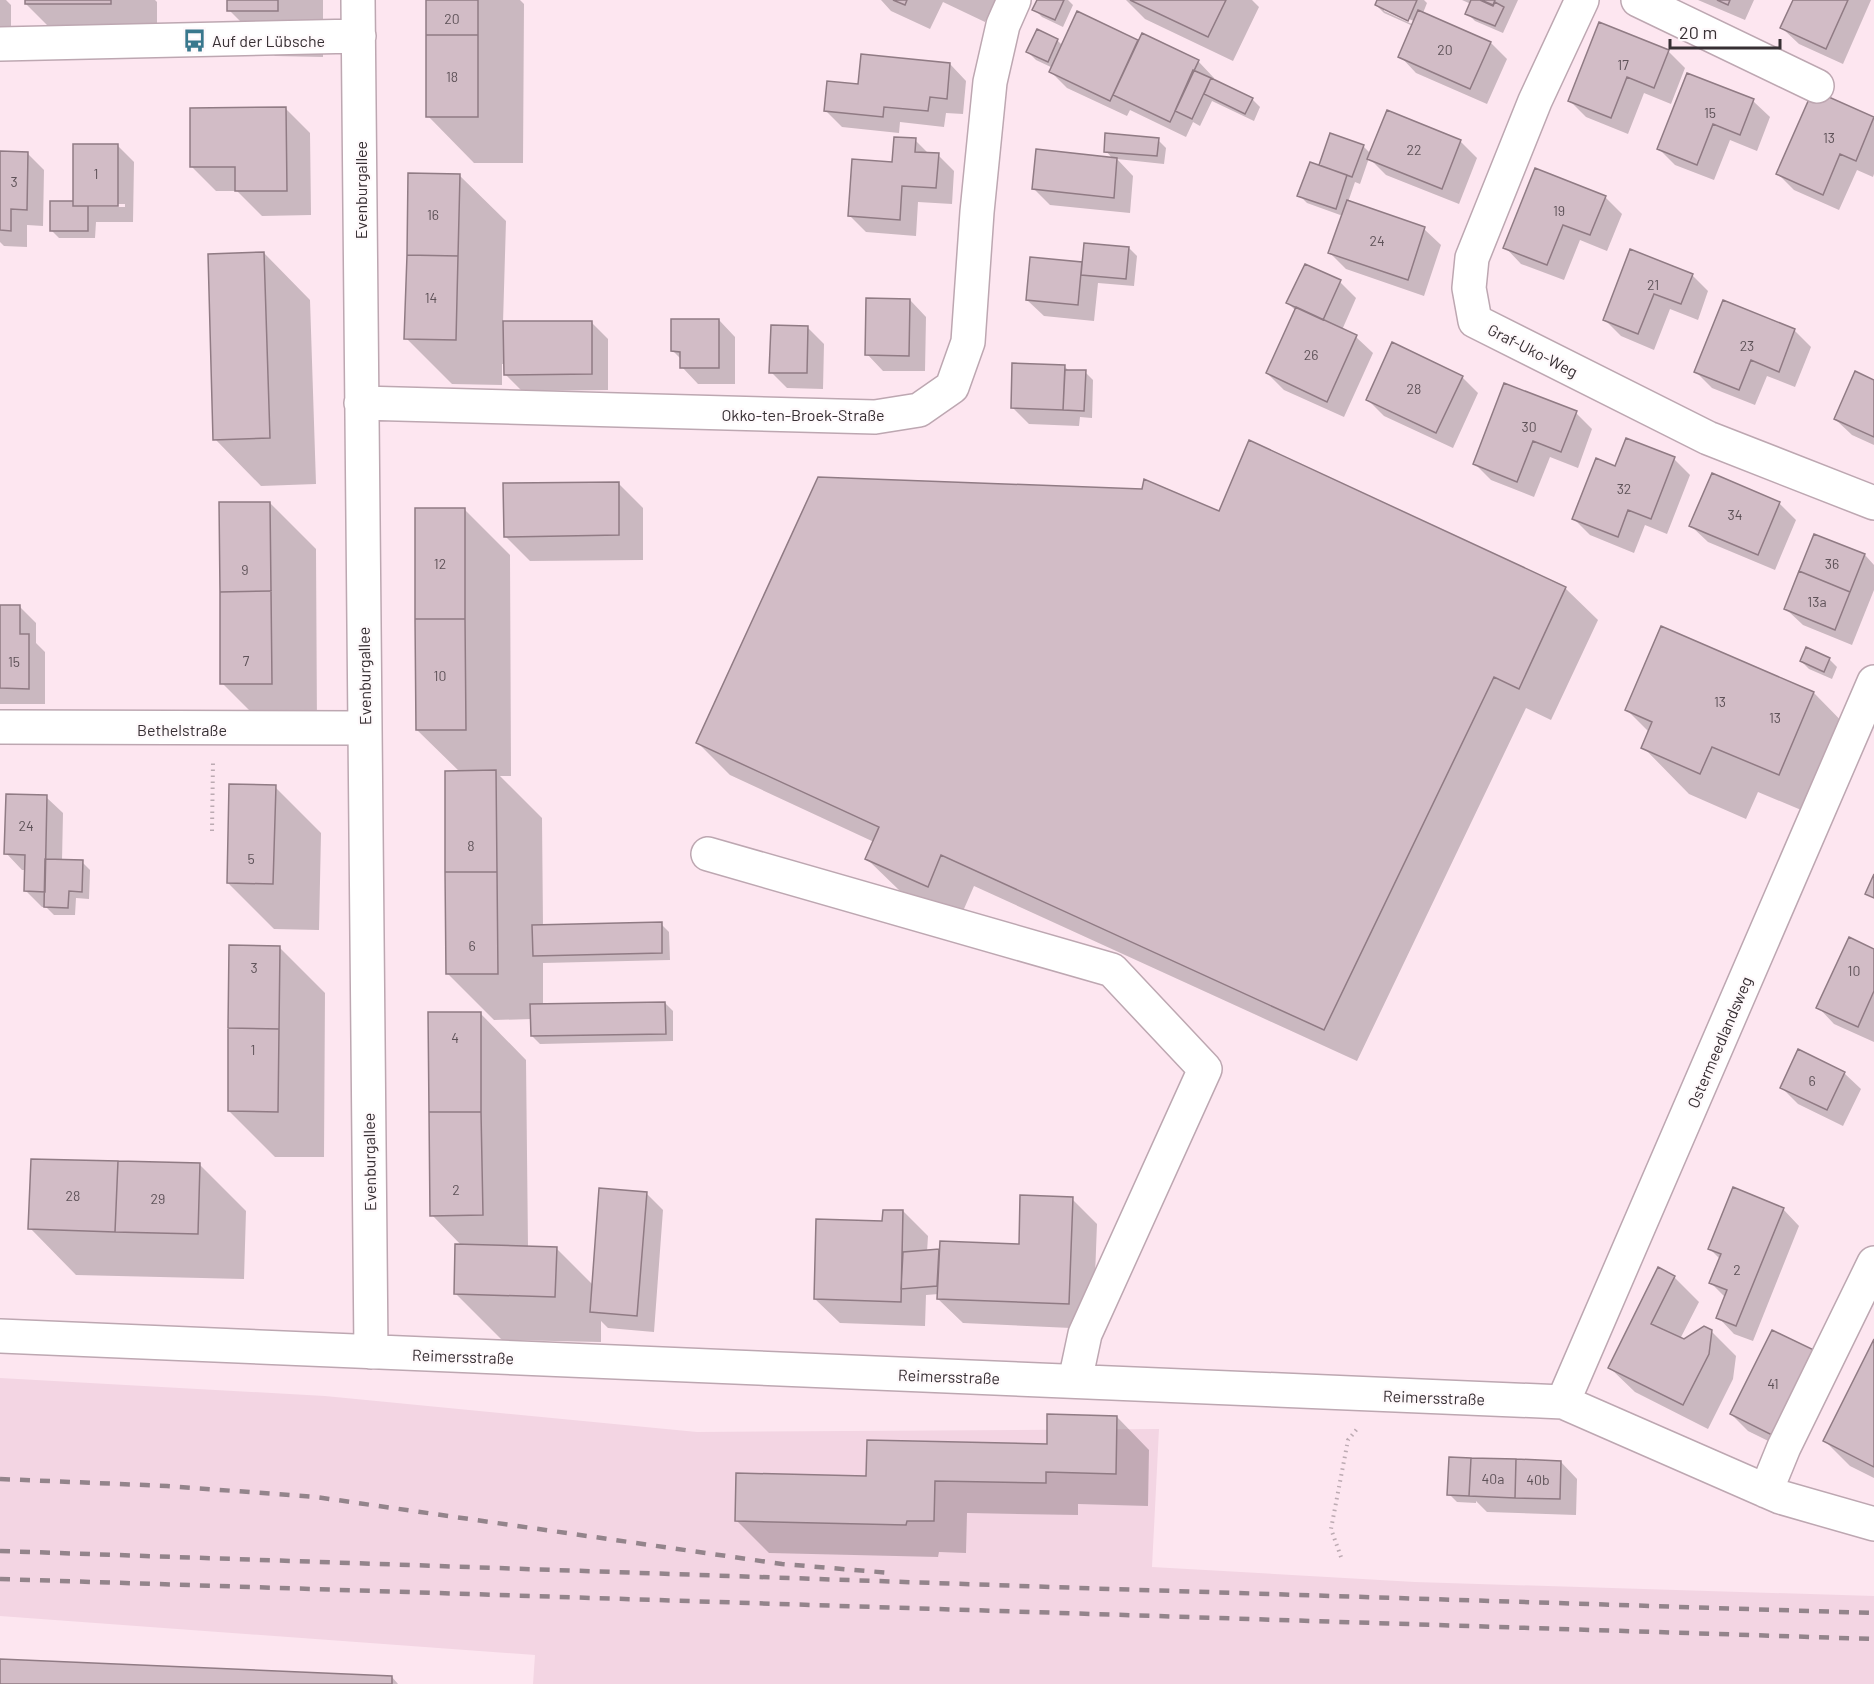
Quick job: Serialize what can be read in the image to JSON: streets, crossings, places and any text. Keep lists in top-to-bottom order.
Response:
{
  "streets": {
    "street": [
      "Evenburgallee",
      "Graf-Uko-Weg",
      "Okko-ten-Broek-Straße",
      "Bethelstraße",
      "Ostermeedlandsweg",
      "Reimersstraße"
    ]
  },
  "crossings": [
    ["Evenburgallee", "Okko-ten-Broek-Straße"],
    ["Evenburgallee", "Bethelstraße"],
    ["Evenburgallee", "Reimersstraße"],
    ["Ostermeedlandsweg", "Reimersstraße"]
  ],
  "places": {
    "bus stop": ["Auf der Lübsche"]
  },
  "house_numbers": [
    "20",
    "20",
    "17",
    "18",
    "15",
    "13",
    "22",
    "1",
    "3",
    "19",
    "16",
    "24",
    "21",
    "14",
    "23",
    "26",
    "28",
    "30",
    "32",
    "34",
    "12",
    "36",
    "9",
    "13a",
    "7",
    "15",
    "10",
    "13",
    "13",
    "24",
    "8",
    "5",
    "6",
    "3",
    "10",
    "4",
    "1",
    "6",
    "2",
    "28",
    "29",
    "2",
    "41",
    "40a",
    "40b"
  ],
  "scale_bar": "20 m"
}
